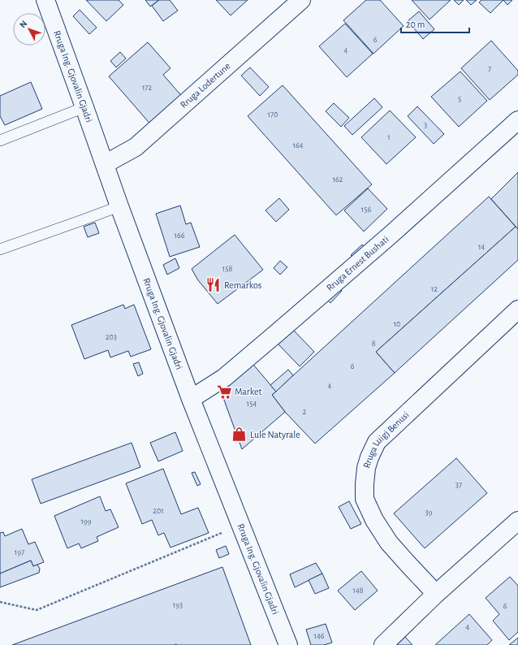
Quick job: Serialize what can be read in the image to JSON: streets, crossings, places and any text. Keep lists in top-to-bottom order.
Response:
{
  "streets": {
    "street": [
      "Rruga Ing. Gjovalin Gjadri",
      "Rruga Lodertune",
      "Rruga Ernest Bushati",
      "Rruga Luigj Benusi"
    ]
  },
  "crossings": [
    ["Rruga Ing. Gjovalin Gjadri", "Rruga Lodertune"],
    ["Rruga Ing. Gjovalin Gjadri", "Rruga Ernest Bushati"]
  ],
  "places": {
    "restaurant": ["Remarkos"],
    "supermarket": ["Market"],
    "shop": ["Lule Natyrale"]
  },
  "house_numbers": [
    "6",
    "4",
    "7",
    "172",
    "5",
    "170",
    "3",
    "1",
    "164",
    "162",
    "156",
    "166",
    "14",
    "158",
    "12",
    "10",
    "203",
    "8",
    "6",
    "4",
    "154",
    "2",
    "37",
    "201",
    "39",
    "199",
    "197",
    "148",
    "193",
    "6",
    "4",
    "146"
  ],
  "scale_bar": "20 m",
  "north": "top left"
}
